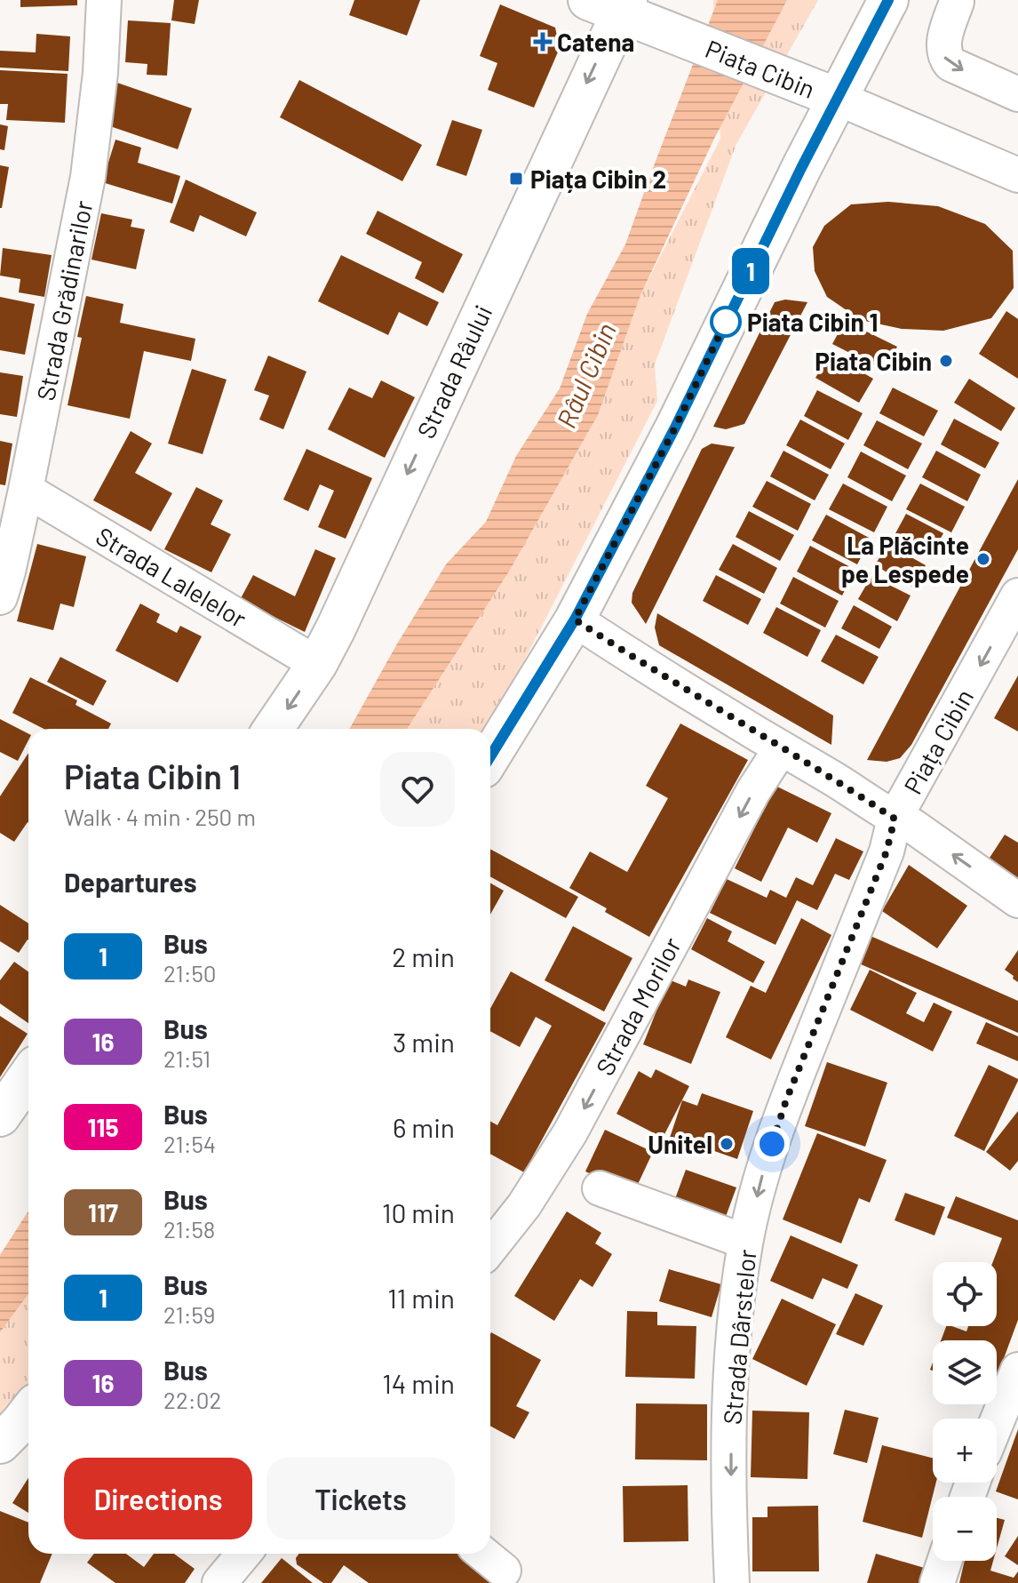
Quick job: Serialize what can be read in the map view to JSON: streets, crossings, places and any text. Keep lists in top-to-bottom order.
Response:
{
  "streets": {
    "main road": ["Piața Cibin", "Strada Râului"],
    "street": [
      "Strada Grădinarilor",
      "Strada Lalelelor",
      "Strada Morilor",
      "Strada Dârstelor"
    ]
  },
  "crossings": [
    ["Piața Cibin", "Strada Râului"],
    ["Piața Cibin", "Strada Morilor"],
    ["Piața Cibin", "Strada Dârstelor"],
    ["Strada Grădinarilor", "Strada Lalelelor"],
    ["Strada Râului", "Strada Lalelelor"]
  ],
  "one_way": ["Strada Morilor", "Strada Dârstelor"],
  "water": ["Râul Cibin"],
  "places": {
    "health": ["Catena"],
    "transit": ["Piața Cibin 2"],
    "other": [
      "Piata Cibin 1",
      "Piata Cibin",
      "La Plăcinte pe Lespede",
      "Unitel"
    ]
  },
  "lines": ["bus line 1"],
  "page": {
    "on_map": "1",
    "heading": [
      ["Piata Cibin 1", "Walk · 4 min · 250 m"],
      "Departures"
    ],
    "list": [
      {
        "mark": "1",
        "name": "Bus",
        "note": "21:50",
        "value": "2 min"
      },
      {
        "mark": "16",
        "name": "Bus",
        "note": "21:51",
        "value": "3 min"
      },
      {
        "mark": "115",
        "name": "Bus",
        "note": "21:54",
        "value": "6 min"
      },
      {
        "mark": "117",
        "name": "Bus",
        "note": "21:58",
        "value": "10 min"
      },
      {
        "mark": "1",
        "name": "Bus",
        "note": "21:59",
        "value": "11 min"
      },
      {
        "mark": "16",
        "name": "Bus",
        "note": "22:02",
        "value": "14 min"
      }
    ],
    "map_buttons": ["+", "−"],
    "buttons": ["Directions", "Tickets"]
  }
}
